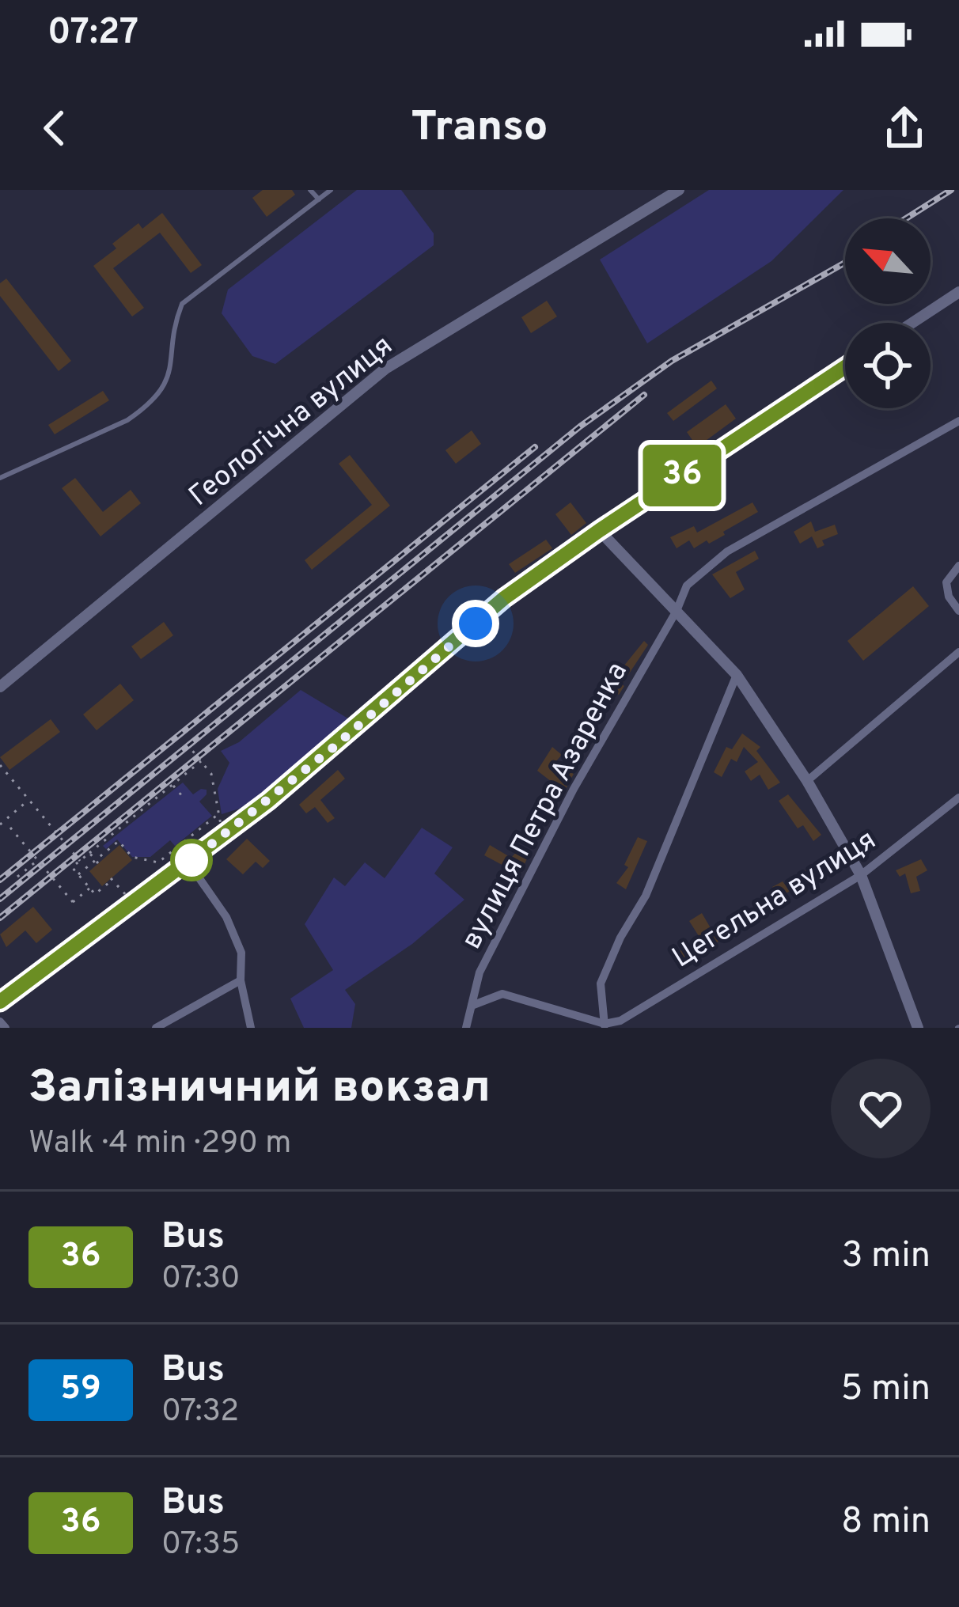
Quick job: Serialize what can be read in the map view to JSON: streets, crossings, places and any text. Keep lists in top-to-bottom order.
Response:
{
  "streets": {
    "street": ["Геологічна вулиця", "вулиця Петра Азаренка", "Цегельна вулиця"]
  },
  "lines": ["bus line 36"],
  "north": "top left",
  "page": {
    "status": "07:27",
    "header": "Transo",
    "on_map": "36",
    "heading": ["Залізничний вокзал", "Walk · 4 min · 290 m"],
    "list": [
      {
        "mark": "36",
        "name": "Bus",
        "note": "07:30",
        "value": "3 min"
      },
      {
        "mark": "59",
        "name": "Bus",
        "note": "07:32",
        "value": "5 min"
      },
      {
        "mark": "36",
        "name": "Bus",
        "note": "07:35",
        "value": "8 min"
      }
    ]
  }
}
